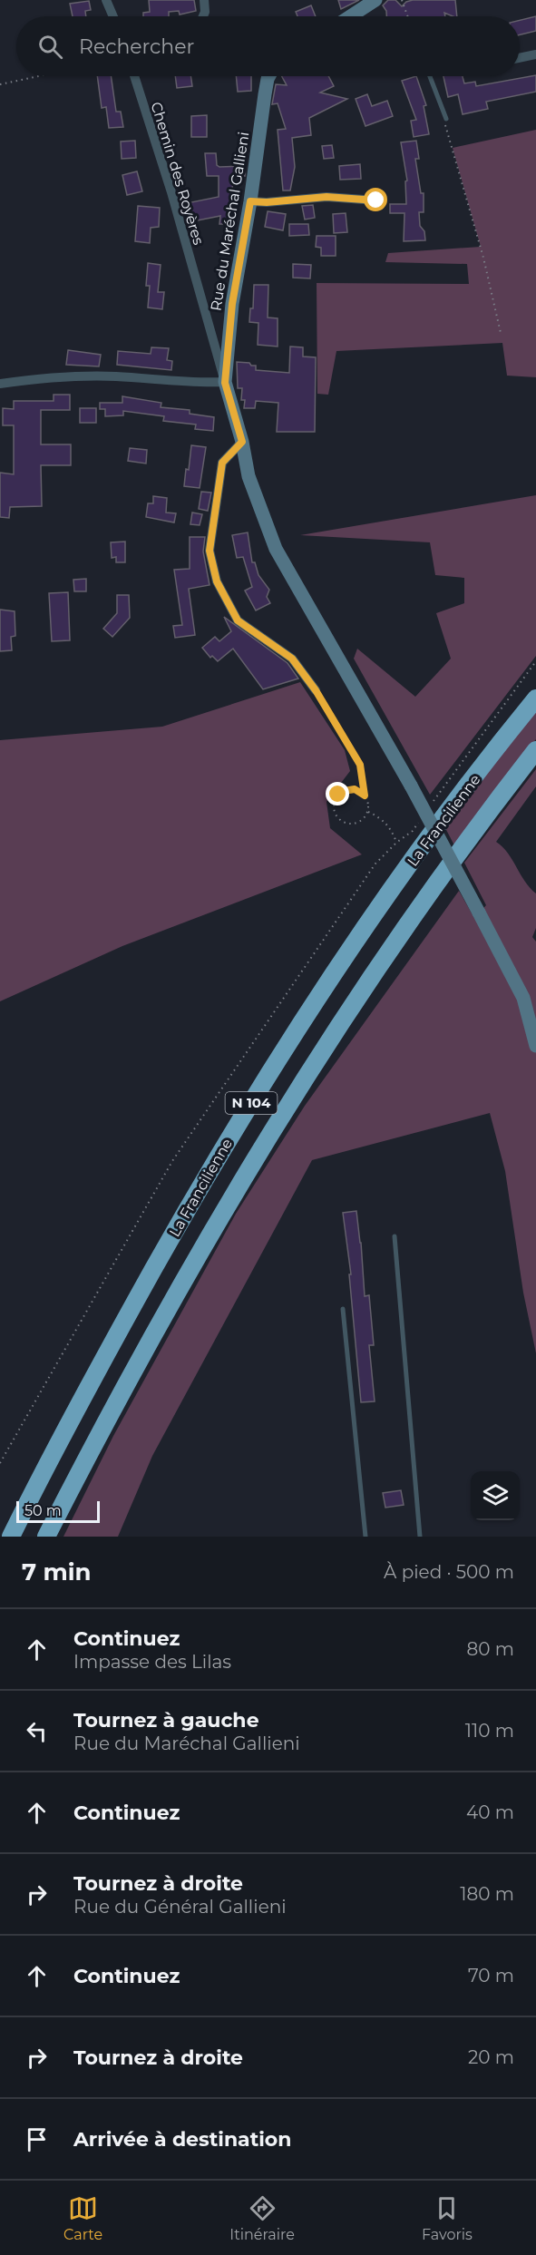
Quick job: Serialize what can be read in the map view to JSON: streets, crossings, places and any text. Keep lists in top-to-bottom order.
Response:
{
  "streets": {
    "highway": ["La Francilienne", "N 104"],
    "street": ["Chemin des Royères", "Rue du Maréchal Gallieni"]
  },
  "crossings": [
    ["Chemin des Royères", "Rue du Maréchal Gallieni"]
  ],
  "scale_bar": "50 m",
  "page": {
    "search": "Rechercher",
    "scale": "50 m",
    "heading": ["7 min", "À pied · 500 m"],
    "list": [
      ["Continuez", "Impasse des Lilas", "80 m"],
      ["Tournez à gauche", "Rue du Maréchal Gallieni", "110 m"],
      ["Continuez", "40 m"],
      ["Tournez à droite", "Rue du Général Gallieni", "180 m"],
      ["Continuez", "70 m"],
      ["Tournez à droite", "20 m"],
      "Arrivée à destination"
    ],
    "nav": ["Carte", "Itinéraire", "Favoris"]
  }
}
